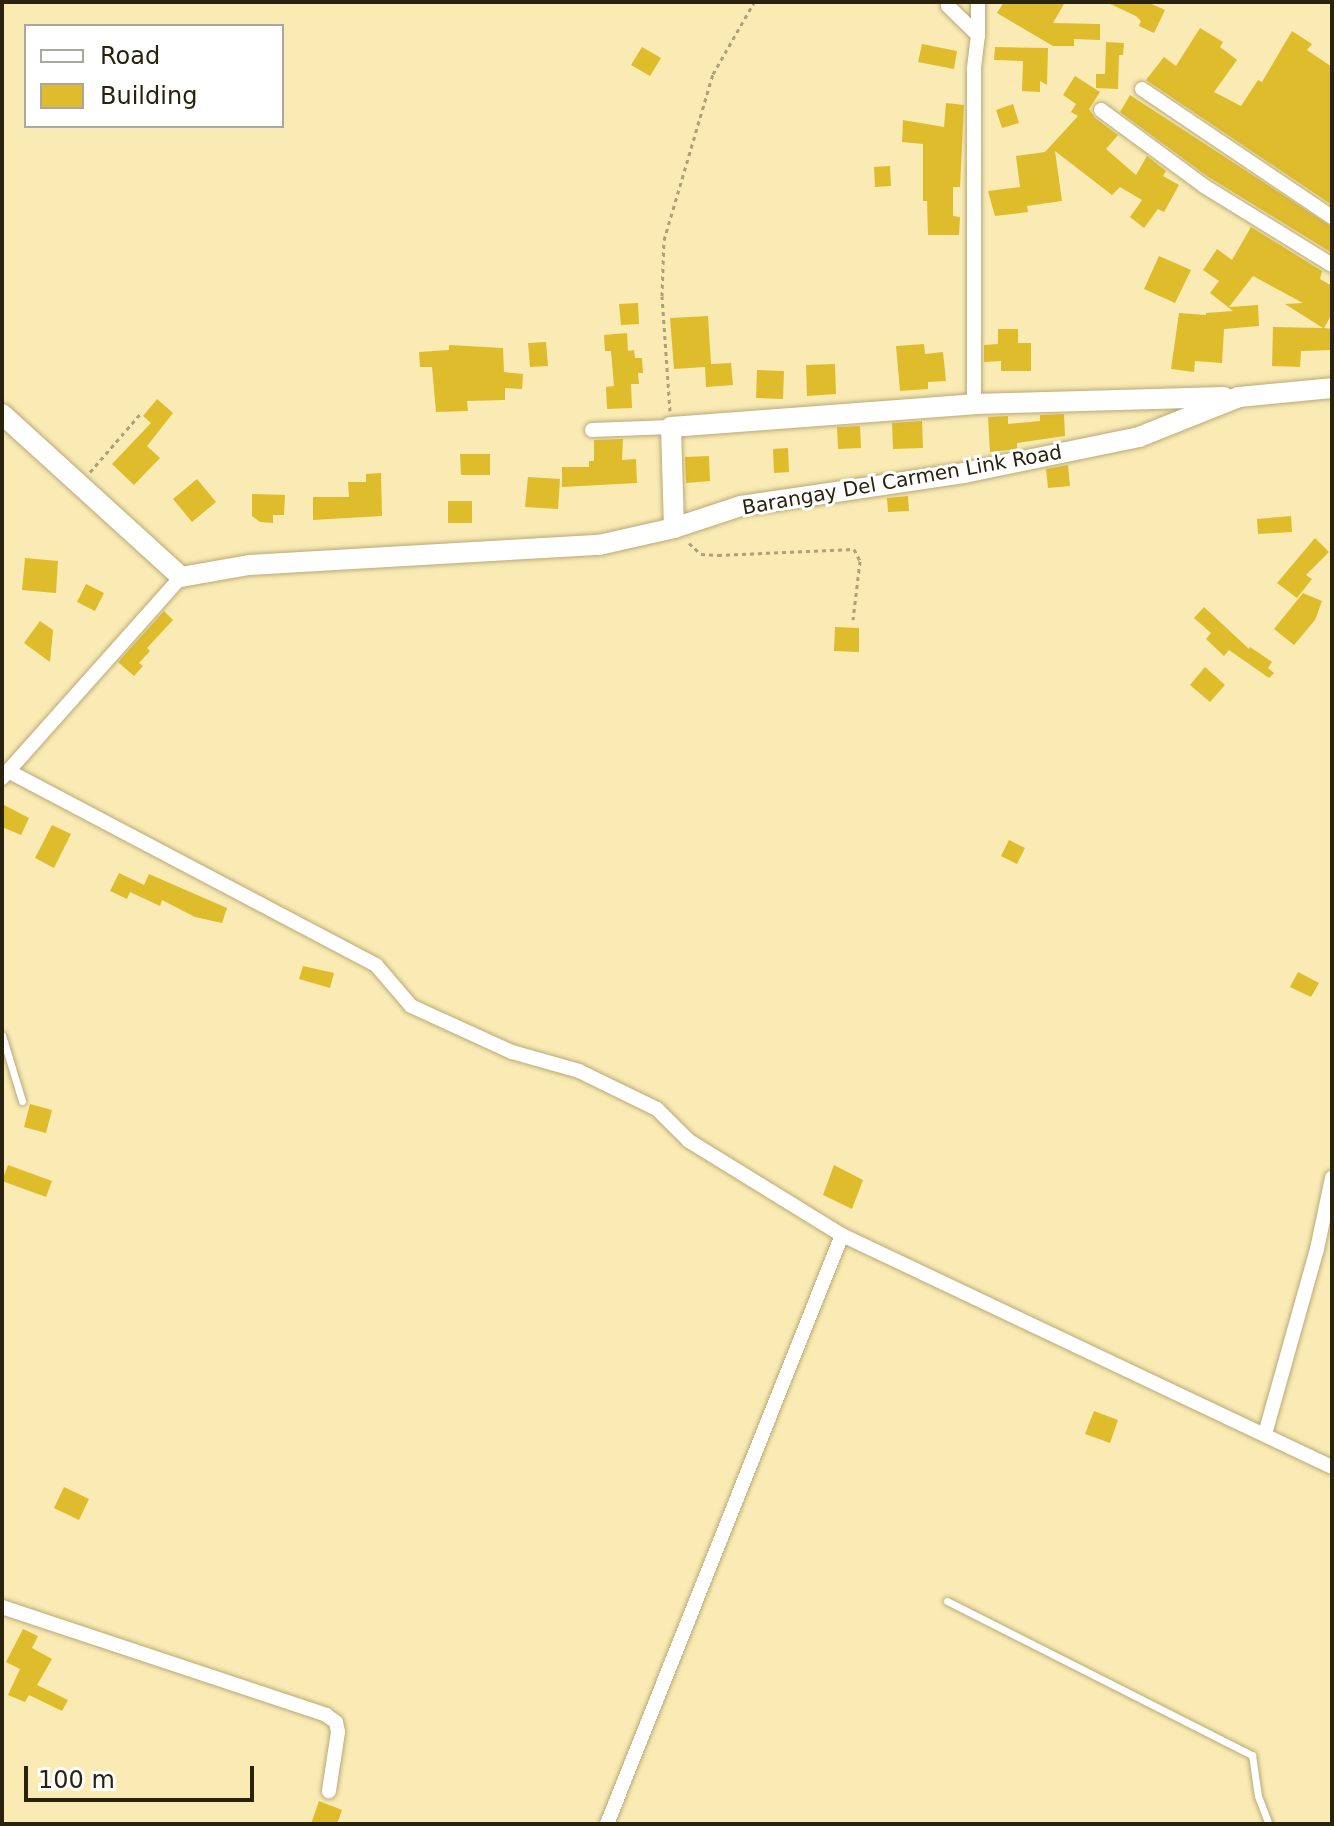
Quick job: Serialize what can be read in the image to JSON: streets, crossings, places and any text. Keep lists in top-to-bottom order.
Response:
{
  "streets": {
    "street": ["Barangay Del Carmen Link Road"]
  },
  "legend": ["Road", "Building"],
  "scale_bar": "100 m"
}
